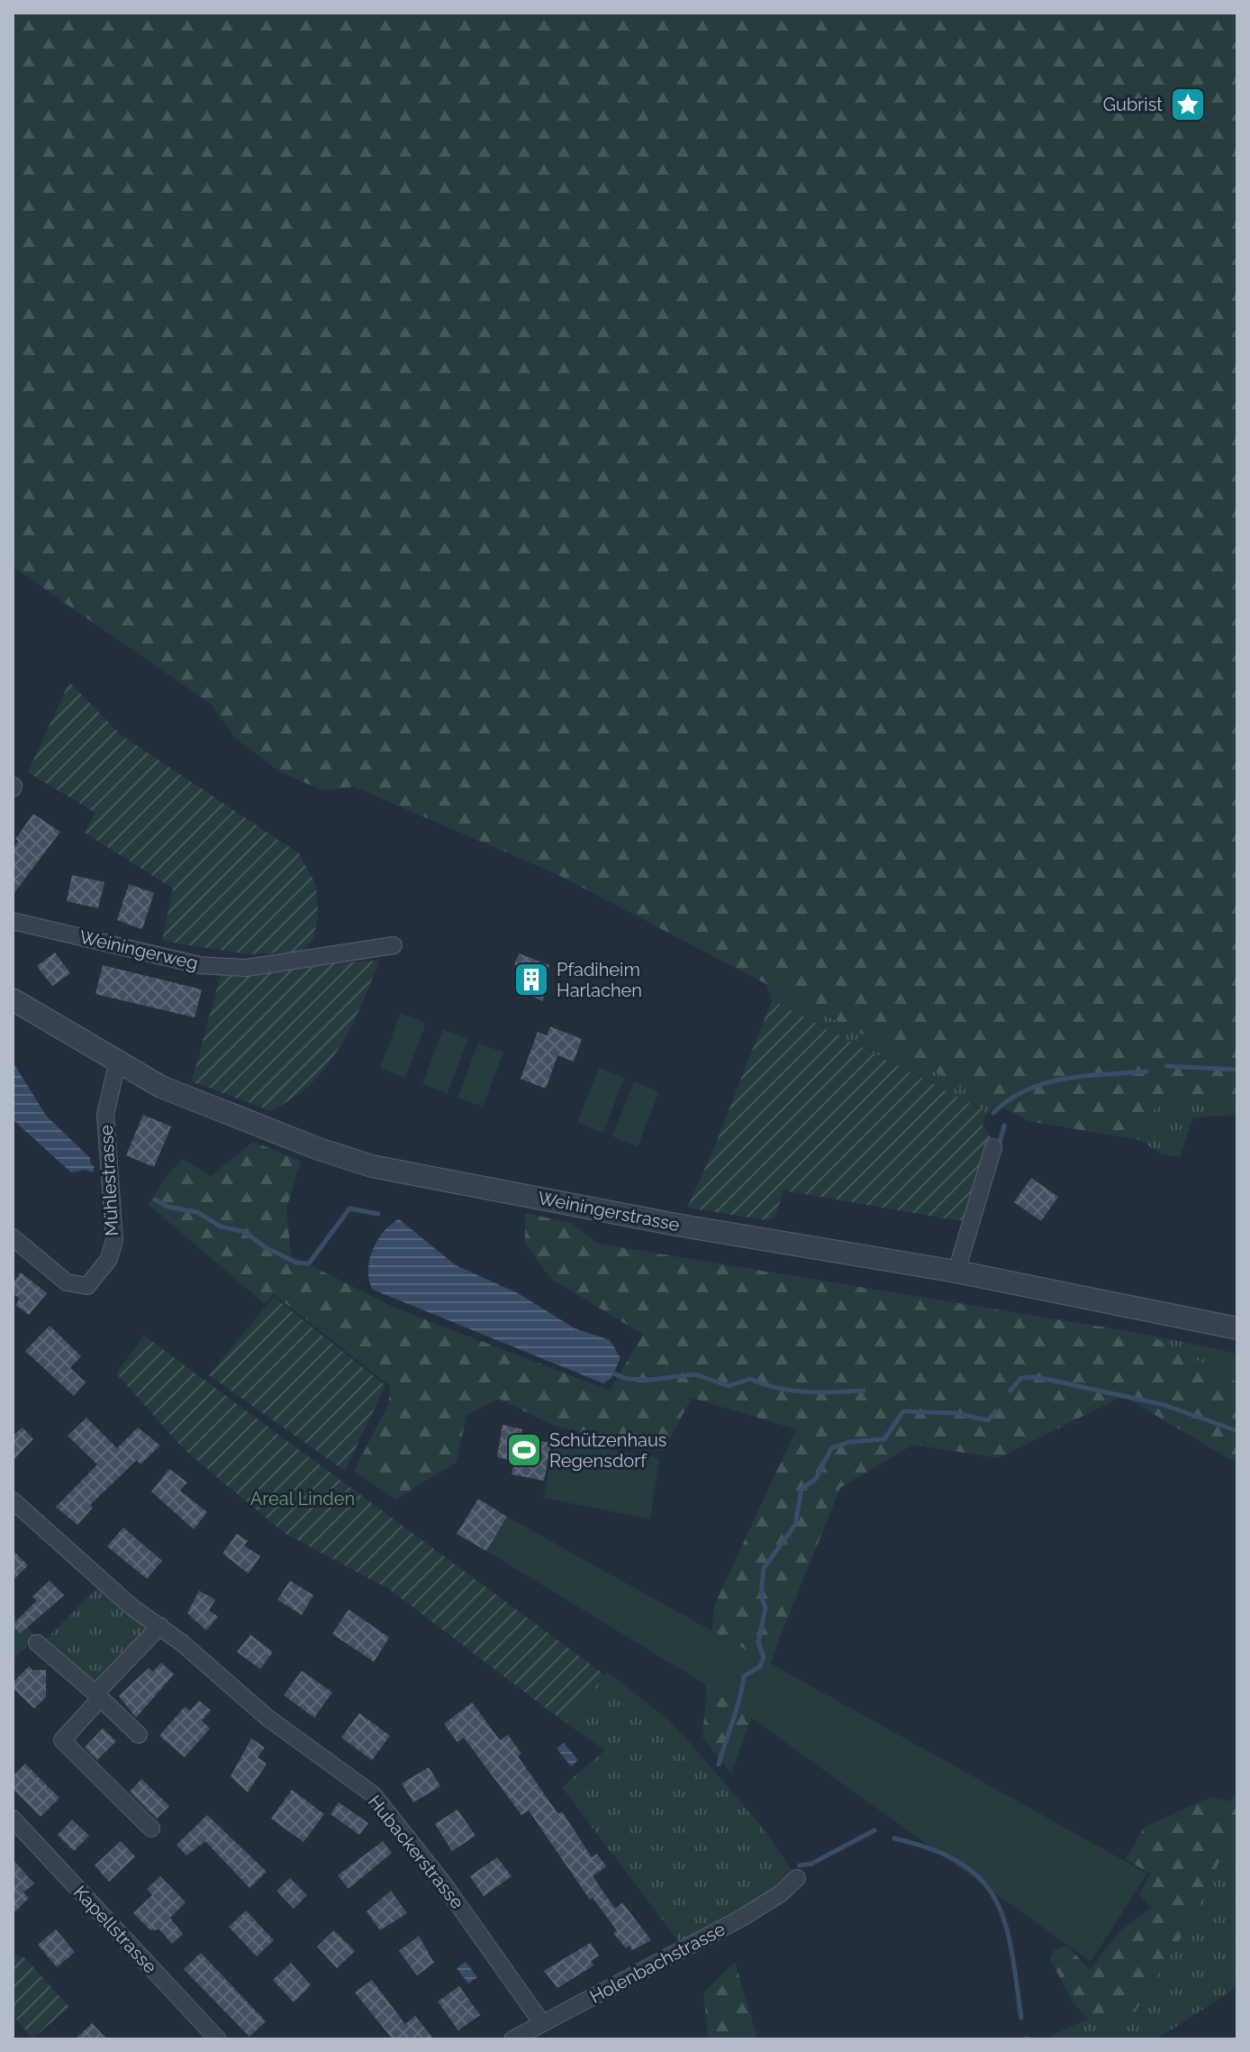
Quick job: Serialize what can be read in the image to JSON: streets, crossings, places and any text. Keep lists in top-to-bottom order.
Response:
{
  "streets": {
    "street": [
      "Weiningerweg",
      "Mühlestrasse",
      "Weiningerstrasse",
      "Hubackerstrasse",
      "Kapellstrasse",
      "Holenbachstrasse"
    ]
  },
  "crossings": [
    ["Mühlestrasse", "Weiningerstrasse"],
    ["Hubackerstrasse", "Holenbachstrasse"]
  ],
  "parks": ["Areal Linden"],
  "places": {
    "place": ["Gubrist"],
    "building": ["Pfadiheim Harlachen"],
    "sports": ["Schützenhaus Regensdorf"]
  }
}
